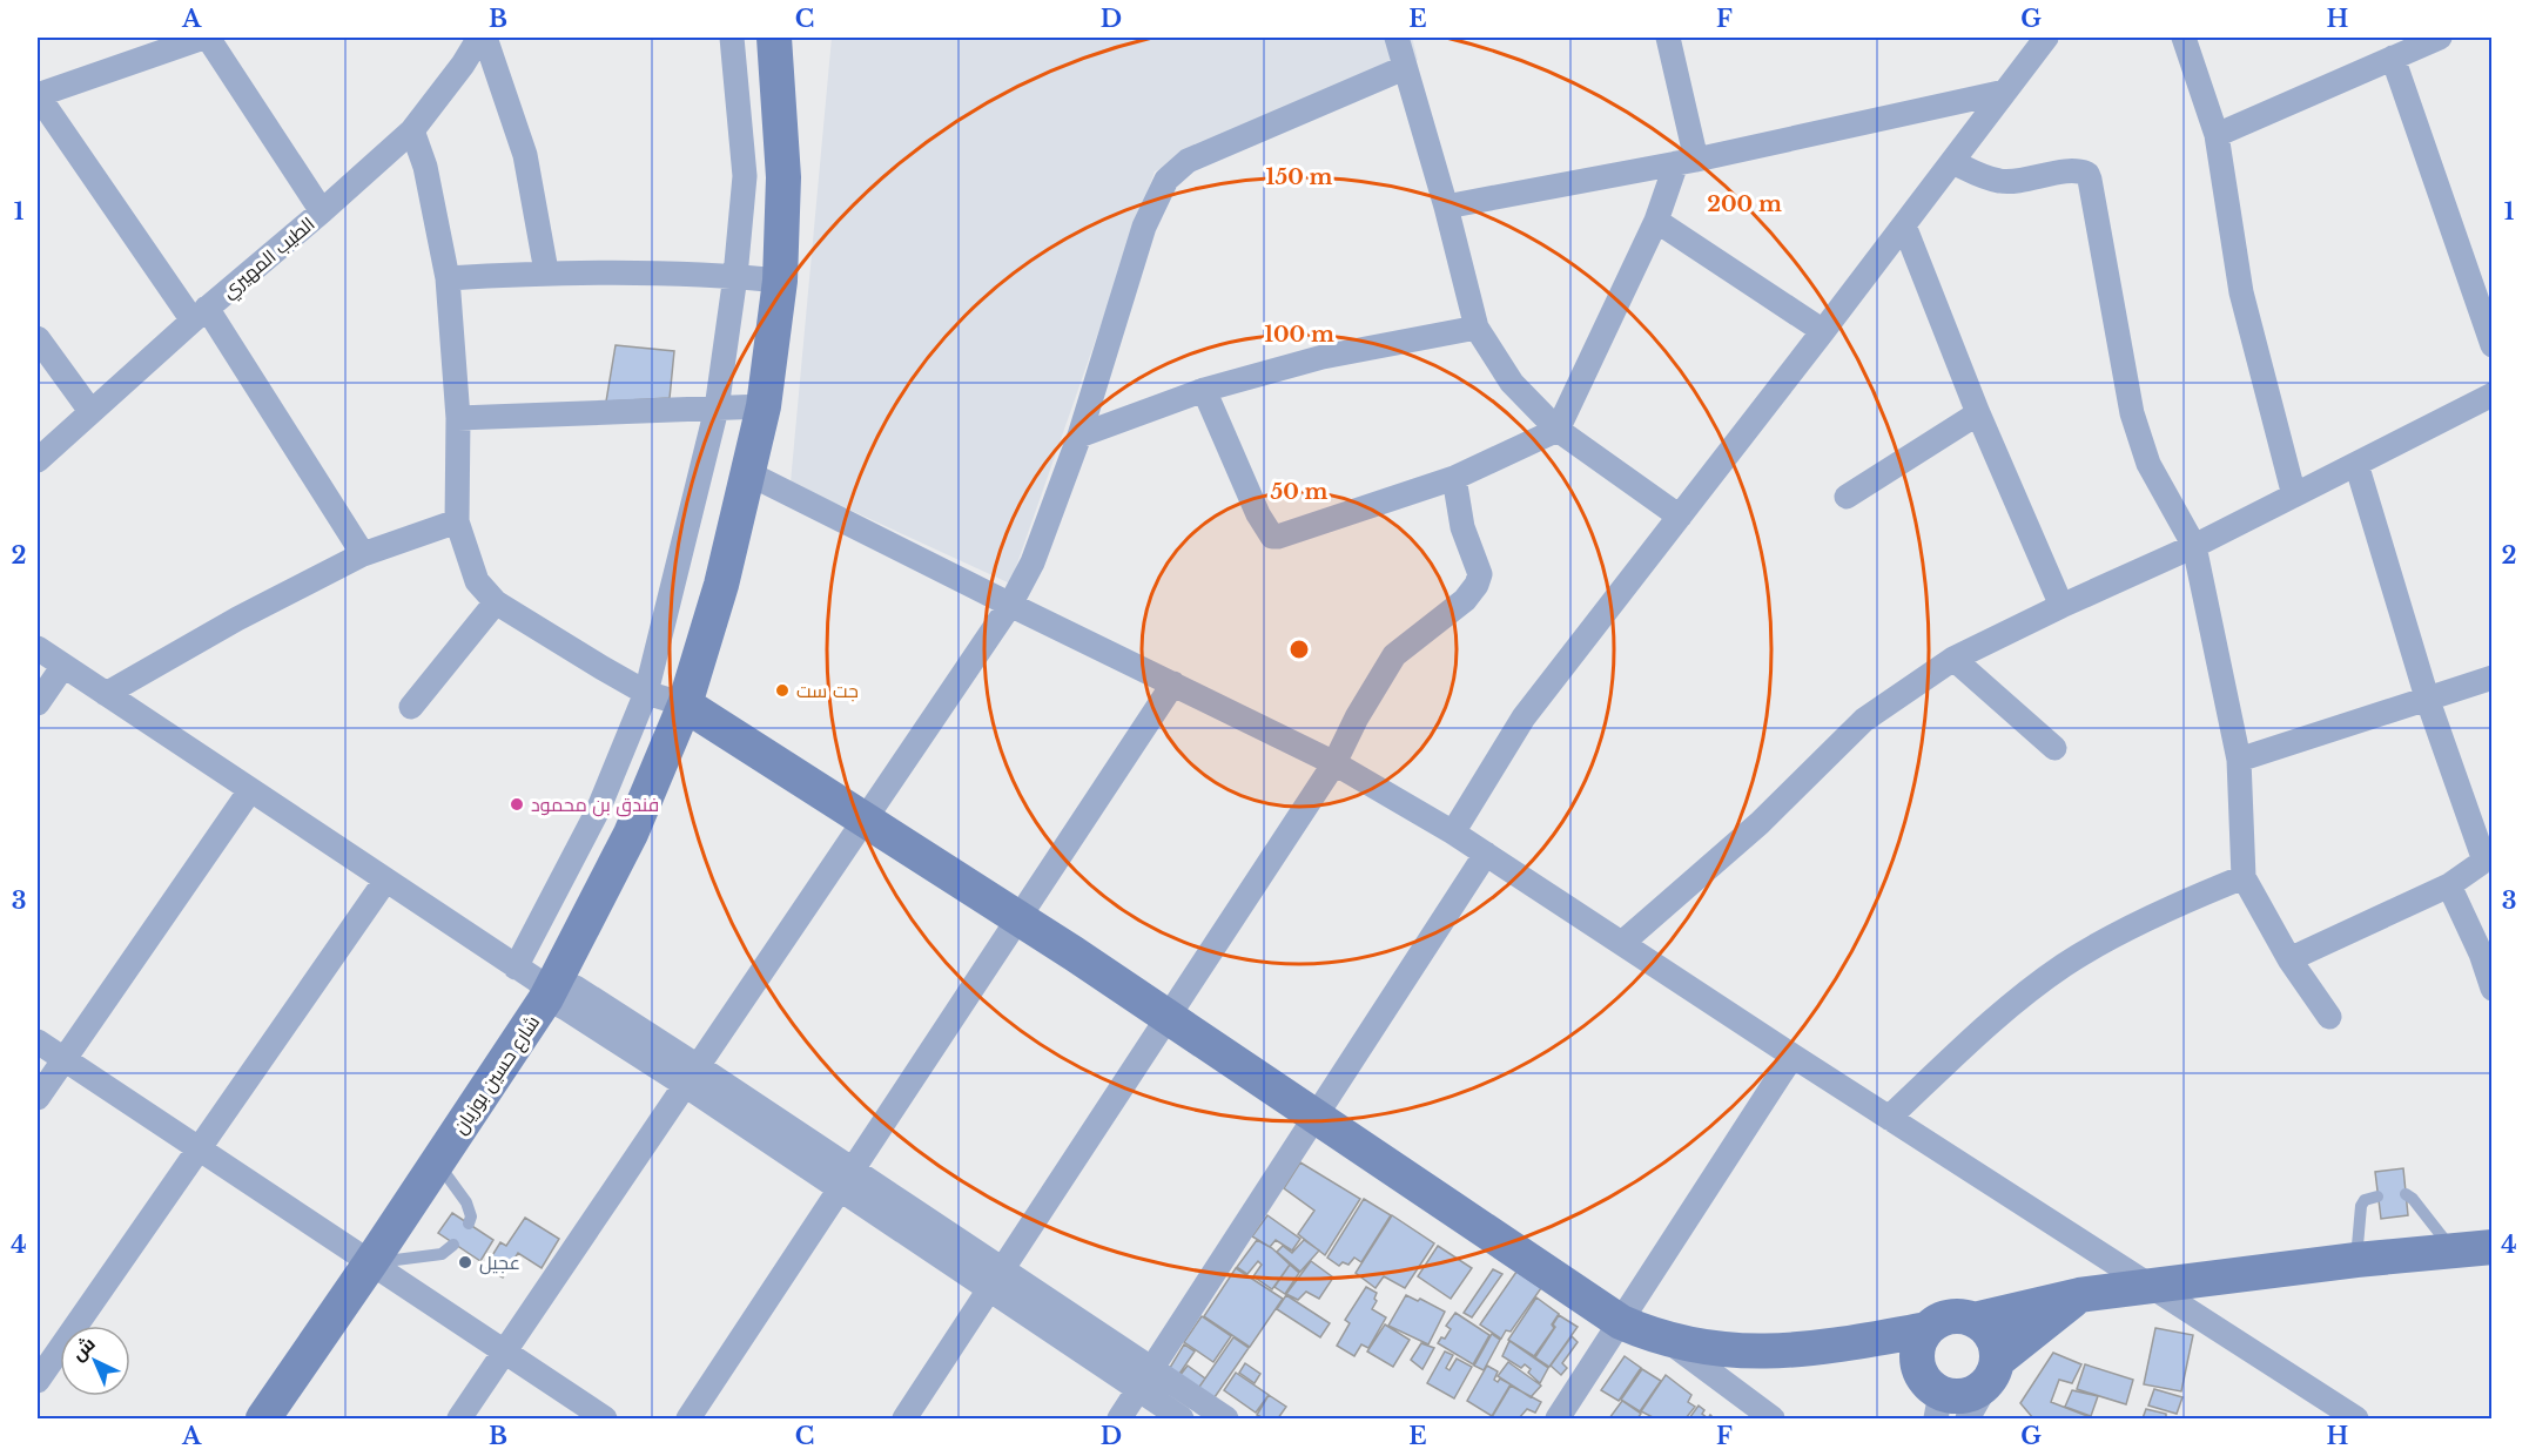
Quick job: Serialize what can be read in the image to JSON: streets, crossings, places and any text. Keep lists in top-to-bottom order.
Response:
{
  "streets": {
    "main road": ["شارع حسين بوزيان"],
    "street": ["الطيب المهيري"]
  },
  "places": ["جت ست", "فندق بن محمود", "عجيل"],
  "north": "top left",
  "grid": {
    "columns": [
      "A",
      "B",
      "C",
      "D",
      "E",
      "F",
      "G",
      "H"
    ],
    "rows": [
      "1",
      "2",
      "3",
      "4"
    ]
  },
  "rings": [
    "150 m",
    "200 m",
    "100 m",
    "50 m"
  ]
}
